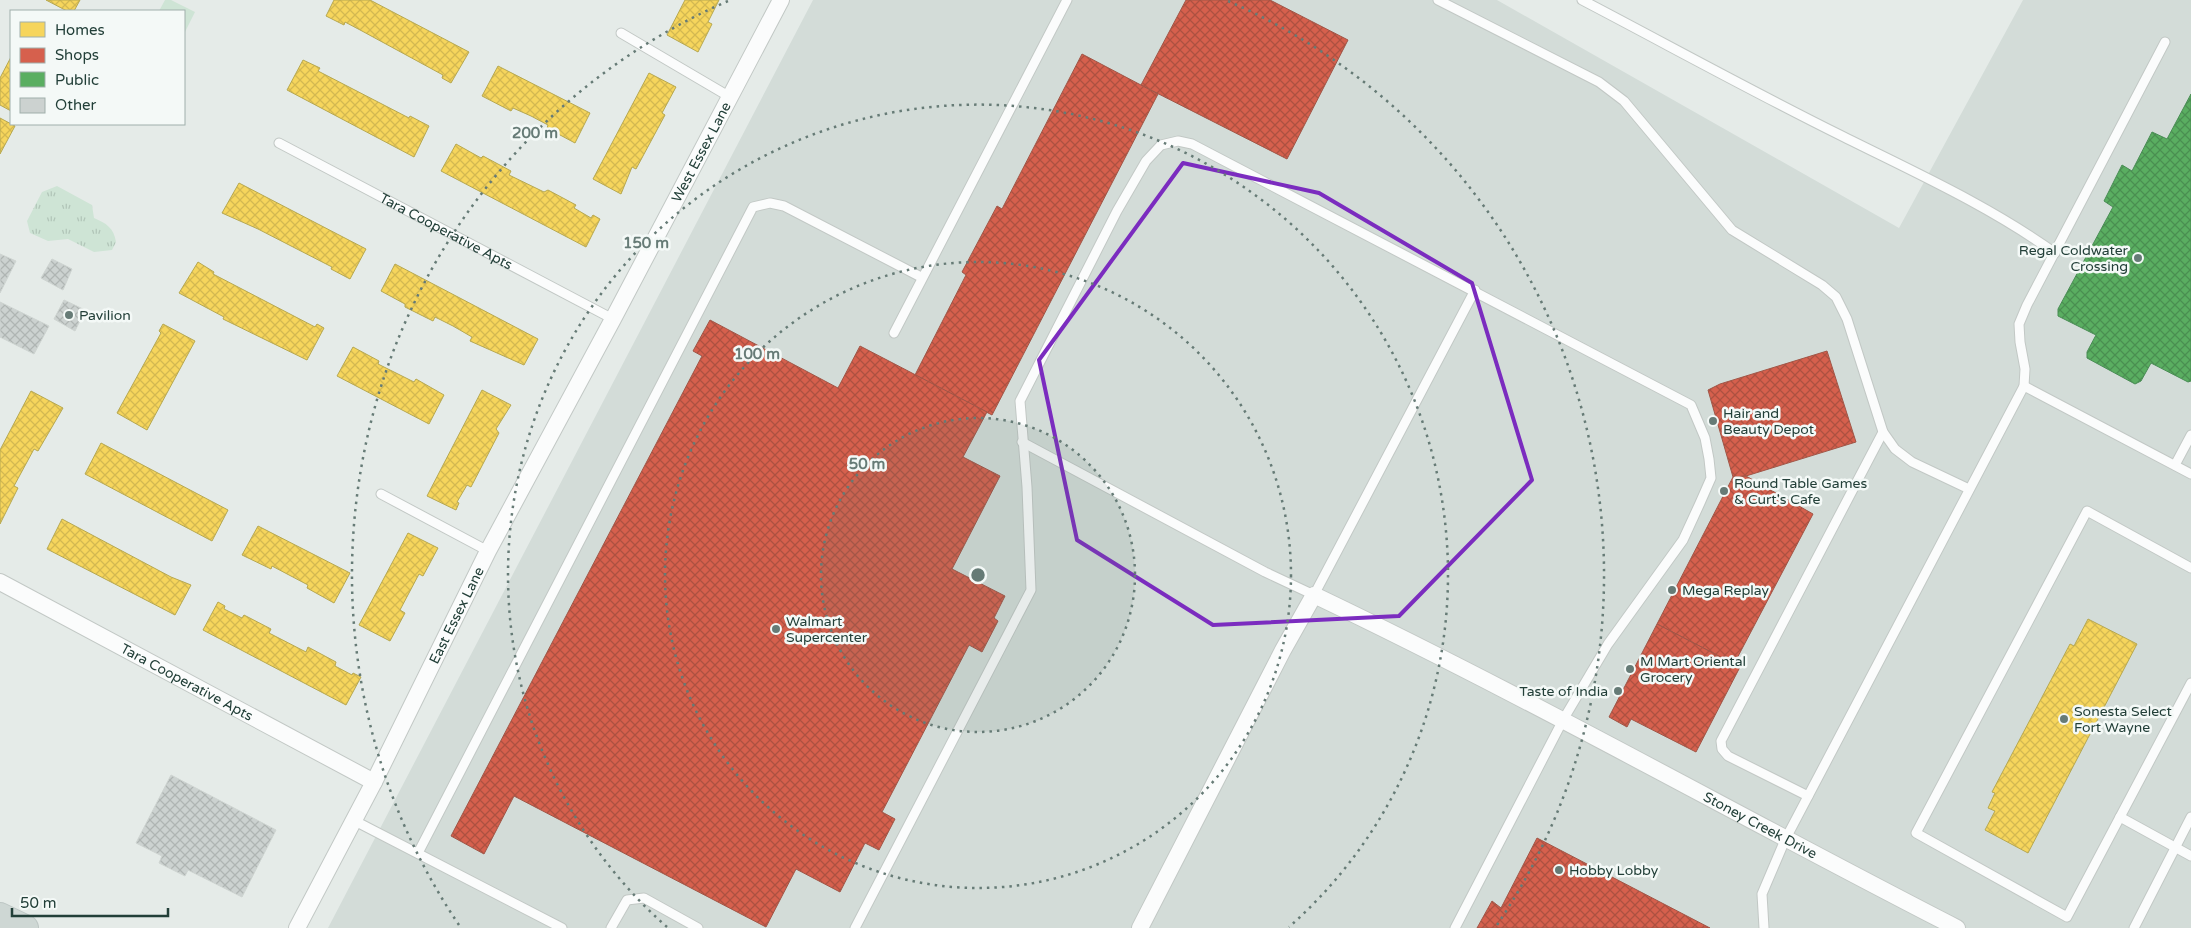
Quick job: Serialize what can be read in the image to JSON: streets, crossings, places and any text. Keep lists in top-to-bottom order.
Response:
{
  "streets": {
    "street": [
      "West Essex Lane",
      "Tara Cooperative Apts",
      "East Essex Lane",
      "Stoney Creek Drive"
    ]
  },
  "crossings": [
    ["West Essex Lane", "East Essex Lane"],
    ["Tara Cooperative Apts", "East Essex Lane"]
  ],
  "places": [
    "Regal Coldwater Crossing",
    "Pavilion",
    "Hair and Beauty Depot",
    "Round Table Games & Curt's Cafe",
    "Mega Replay",
    "Walmart Supercenter",
    "M Mart Oriental Grocery",
    "Taste of India",
    "Sonesta Select Fort Wayne",
    "Hobby Lobby"
  ],
  "legend": [
    "Homes",
    "Shops",
    "Public",
    "Other"
  ],
  "scale_bar": "50 m",
  "rings": [
    "200 m",
    "150 m",
    "100 m",
    "50 m"
  ]
}
